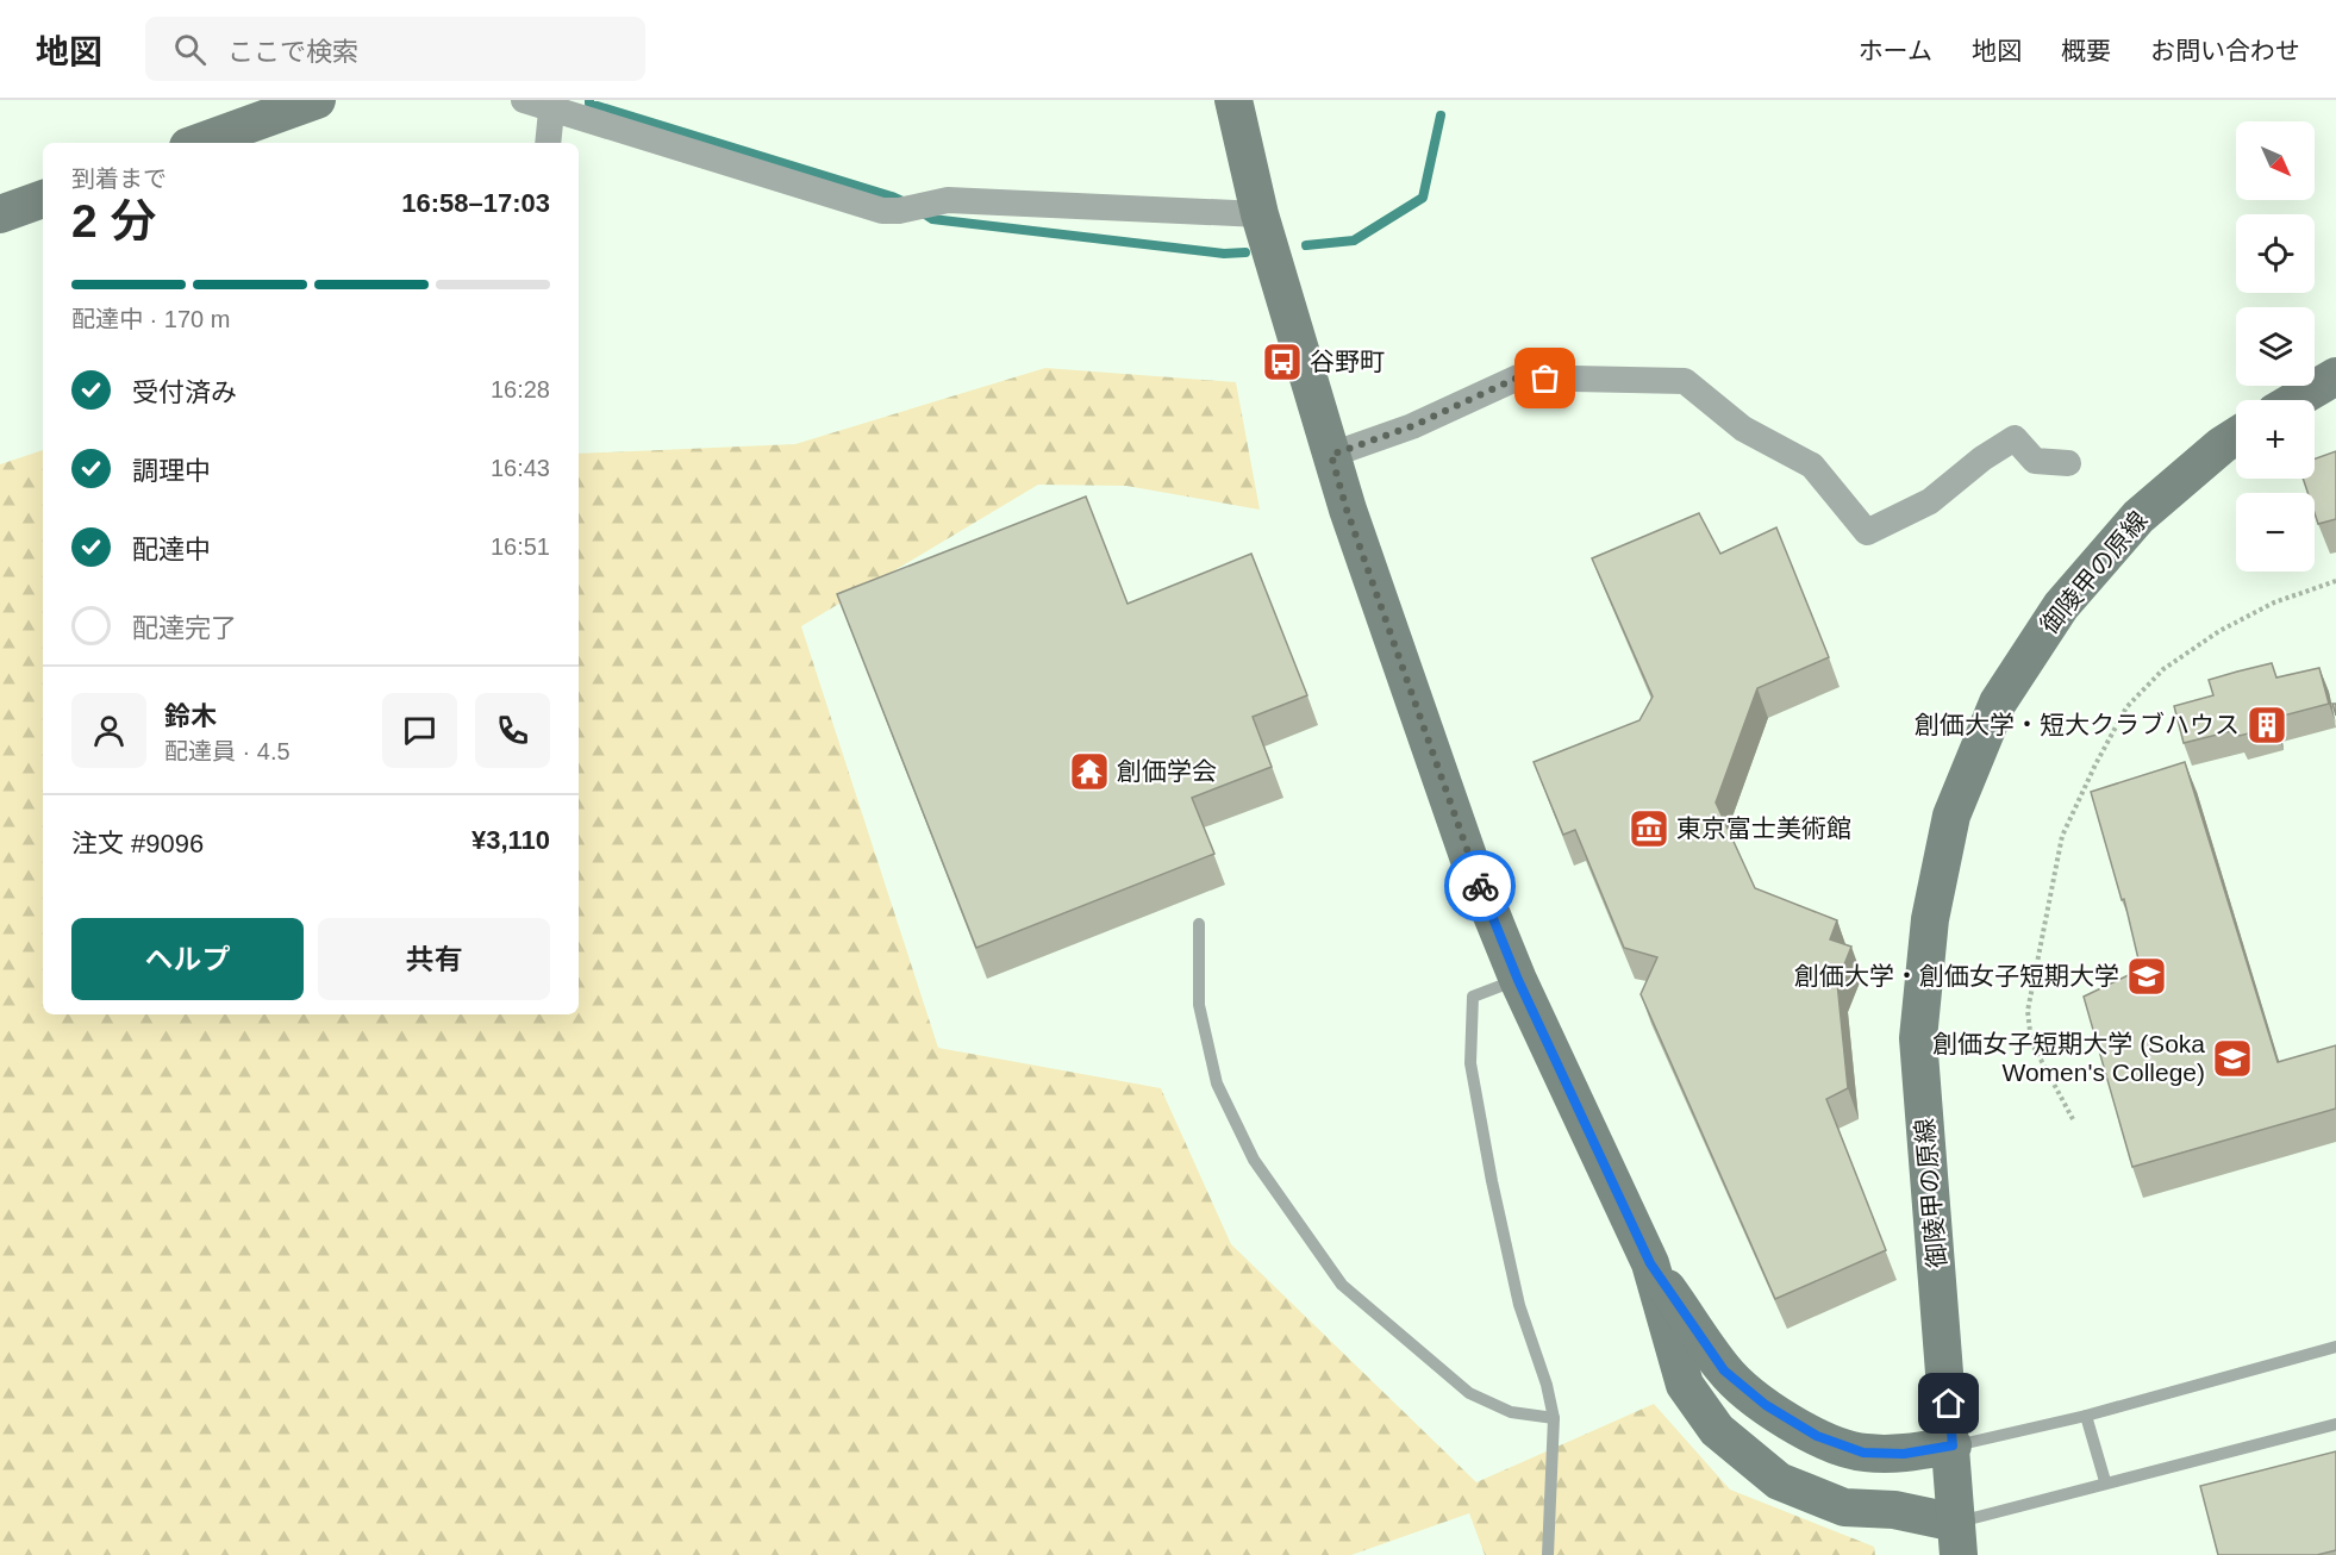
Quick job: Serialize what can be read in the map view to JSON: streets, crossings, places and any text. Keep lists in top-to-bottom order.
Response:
{
  "streets": {
    "street": ["御陵甲の原線"]
  },
  "places": {
    "bus stop": ["谷野町"],
    "building": ["創価大学・短大クラブハウス"],
    "temple": ["創価学会"],
    "museum": ["東京富士美術館"],
    "school or university": ["創価大学・創価女子短期大学", "創価女子短期大学 (Soka Women's College)"]
  },
  "north": "bottom right",
  "page": {
    "header": "地図",
    "search": "ここで検索",
    "nav": [
      "ホーム",
      "地図",
      "概要",
      "お問い合わせ"
    ],
    "map_buttons": ["+", "−"],
    "heading": ["2 分", "到着まで", "16:58–17:03"],
    "panel": [
      "鈴木",
      "配達員 · 4.5",
      "注文 #9096",
      "¥3,110"
    ],
    "bar": "配達中 · 170 m",
    "list": [
      ["受付済み", "16:28"],
      ["調理中", "16:43"],
      ["配達中", "16:51"],
      "配達完了"
    ],
    "buttons": ["ヘルプ", "共有"]
  }
}
